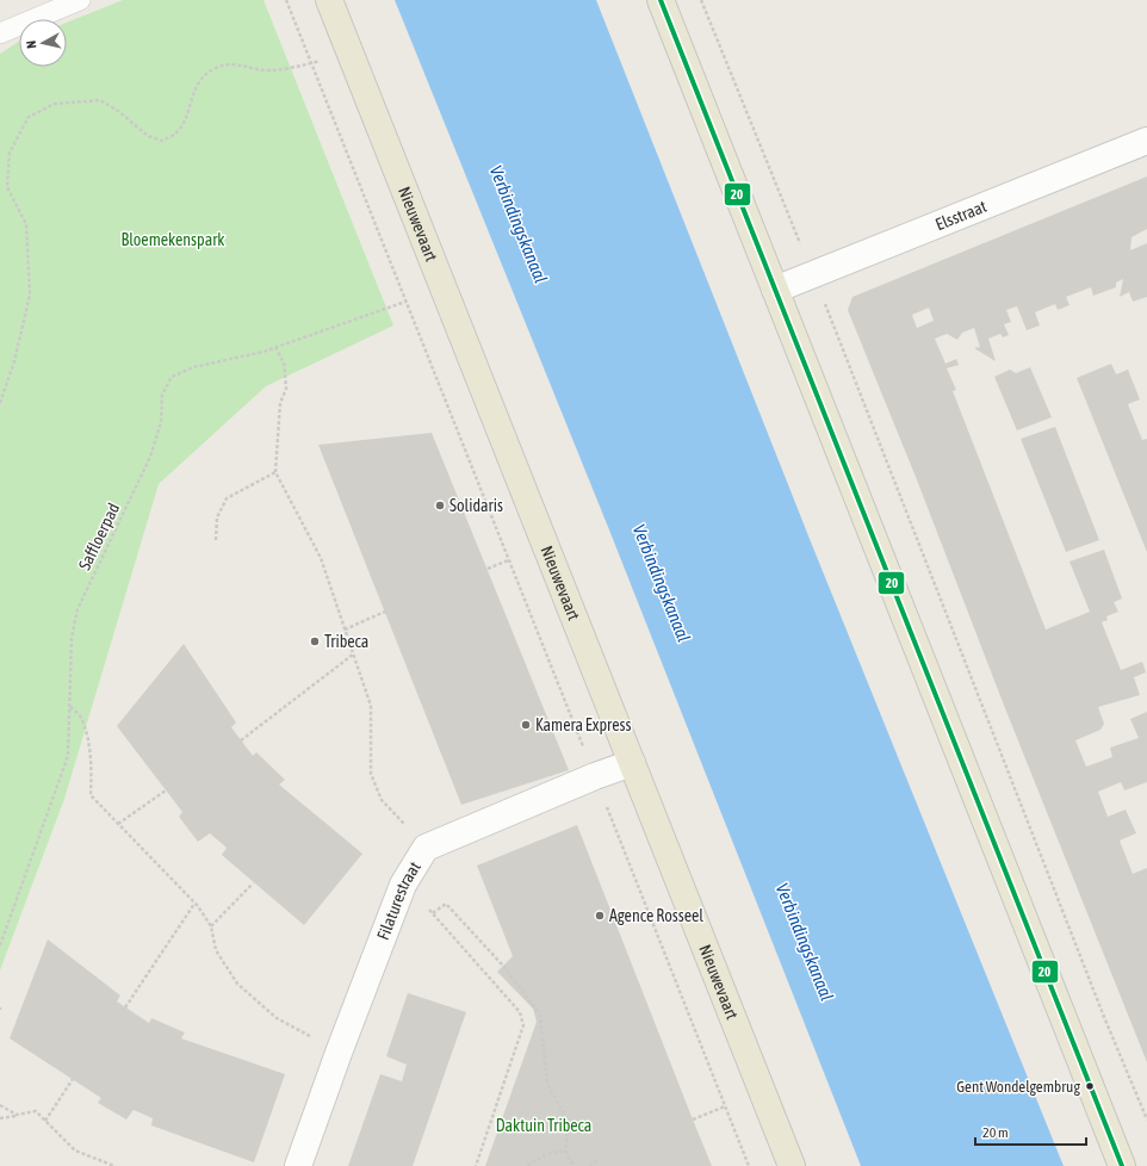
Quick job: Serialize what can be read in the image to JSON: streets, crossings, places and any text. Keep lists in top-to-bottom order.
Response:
{
  "streets": {
    "main road": ["Nieuwevaart"],
    "street": ["Elsstraat", "Filaturestraat"],
    "path": ["Saffloerpad"]
  },
  "crossings": [
    ["Nieuwevaart", "Filaturestraat"]
  ],
  "water": ["Verbindingskanaal"],
  "parks": ["Bloemekenspark", "Daktuin Tribeca"],
  "places": [
    "Solidaris",
    "Tribeca",
    "Kamera Express",
    "Agence Rosseel",
    "Gent Wondelgembrug"
  ],
  "lines": ["transit line 20"],
  "scale_bar": "20 m",
  "north": "left"
}
